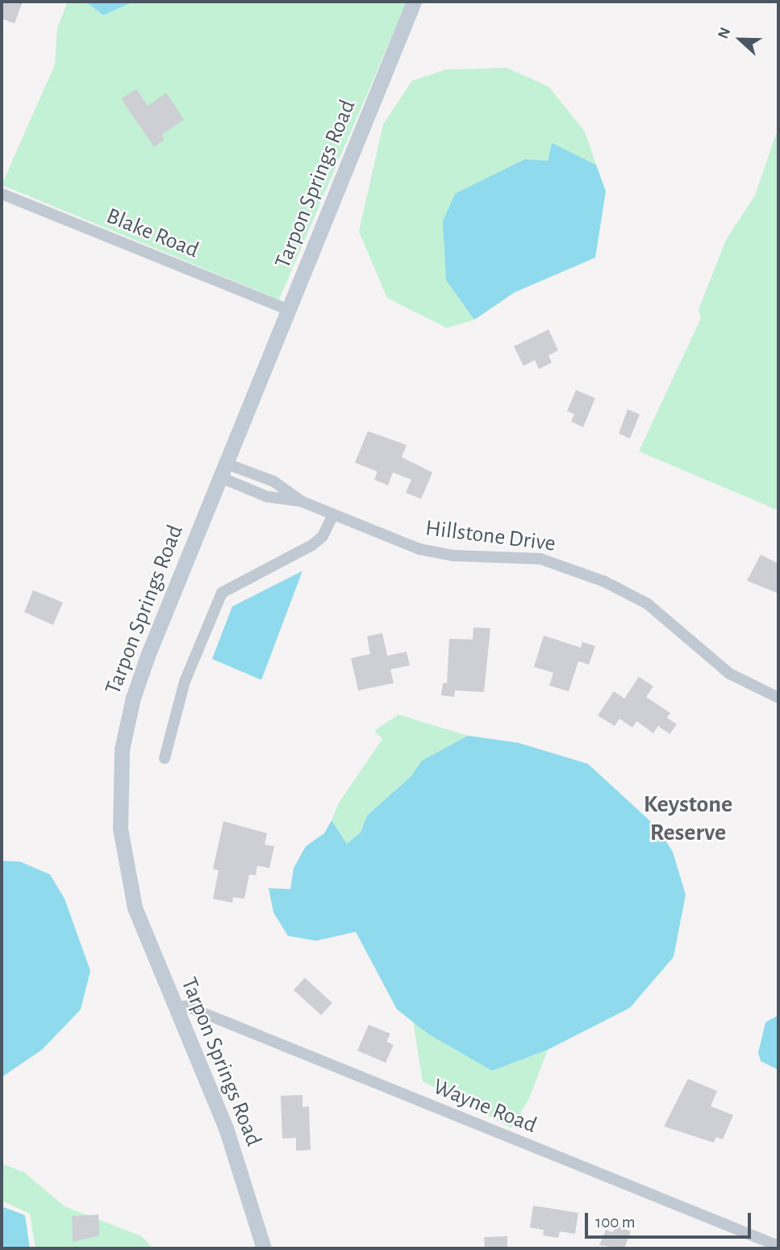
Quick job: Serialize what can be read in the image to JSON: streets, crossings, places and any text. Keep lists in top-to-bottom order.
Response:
{
  "streets": {
    "main road": ["Tarpon Springs Road"],
    "street": ["Blake Road", "Hillstone Drive", "Wayne Road"]
  },
  "crossings": [
    ["Tarpon Springs Road", "Blake Road"],
    ["Tarpon Springs Road", "Hillstone Drive"],
    ["Tarpon Springs Road", "Wayne Road"]
  ],
  "districts": ["Keystone Reserve"],
  "scale_bar": "100 m",
  "north": "left"
}
